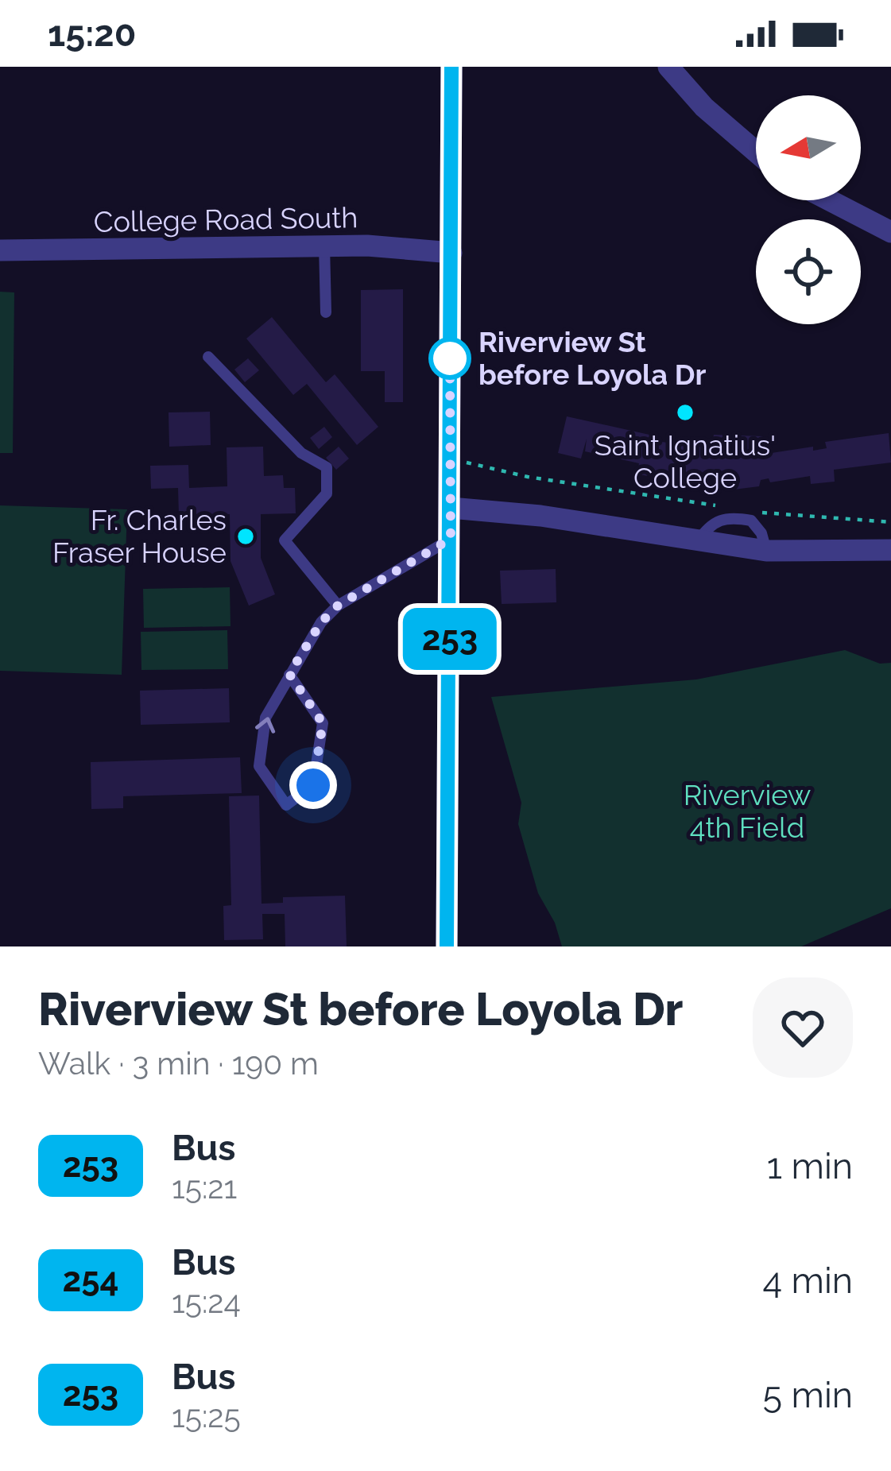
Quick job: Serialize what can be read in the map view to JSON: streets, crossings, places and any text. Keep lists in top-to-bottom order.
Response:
{
  "streets": {
    "street": ["College Road South"]
  },
  "parks": ["Riverview 4th Field"],
  "places": ["Riverview St before Loyola Dr", "Saint Ignatius' College", "Fr. Charles Fraser House"],
  "lines": ["bus line 253"],
  "north": "left",
  "page": {
    "status": "15:20",
    "on_map": "253",
    "heading": ["Riverview St before Loyola Dr", "Walk · 3 min · 190 m"],
    "list": [
      {
        "mark": "253",
        "name": "Bus",
        "note": "15:21",
        "value": "1 min"
      },
      {
        "mark": "254",
        "name": "Bus",
        "note": "15:24",
        "value": "4 min"
      },
      {
        "mark": "253",
        "name": "Bus",
        "note": "15:25",
        "value": "5 min"
      }
    ]
  }
}
